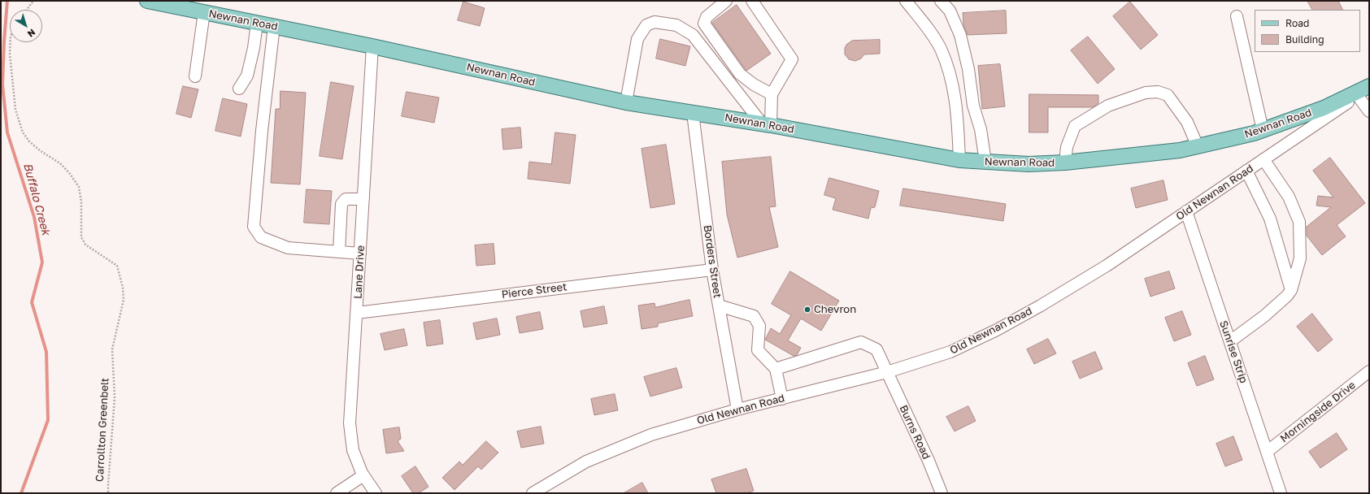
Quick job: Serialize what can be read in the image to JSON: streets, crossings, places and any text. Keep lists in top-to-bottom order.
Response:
{
  "streets": {
    "main road": ["Newnan Road"],
    "street": [
      "Old Newnan Road",
      "Borders Street",
      "Lane Drive",
      "Pierce Street",
      "Sunrise Strip",
      "Morningside Drive",
      "Burns Road"
    ],
    "path": ["Carrollton Greenbelt"]
  },
  "crossings": [
    ["Newnan Road", "Old Newnan Road"],
    ["Newnan Road", "Borders Street"],
    ["Newnan Road", "Lane Drive"],
    ["Old Newnan Road", "Borders Street"],
    ["Old Newnan Road", "Sunrise Strip"],
    ["Old Newnan Road", "Burns Road"],
    ["Borders Street", "Pierce Street"],
    ["Lane Drive", "Pierce Street"],
    ["Sunrise Strip", "Morningside Drive"]
  ],
  "water": ["Buffalo Creek"],
  "places": ["Chevron"],
  "legend": ["Road", "Building"],
  "north": "bottom right"
}
